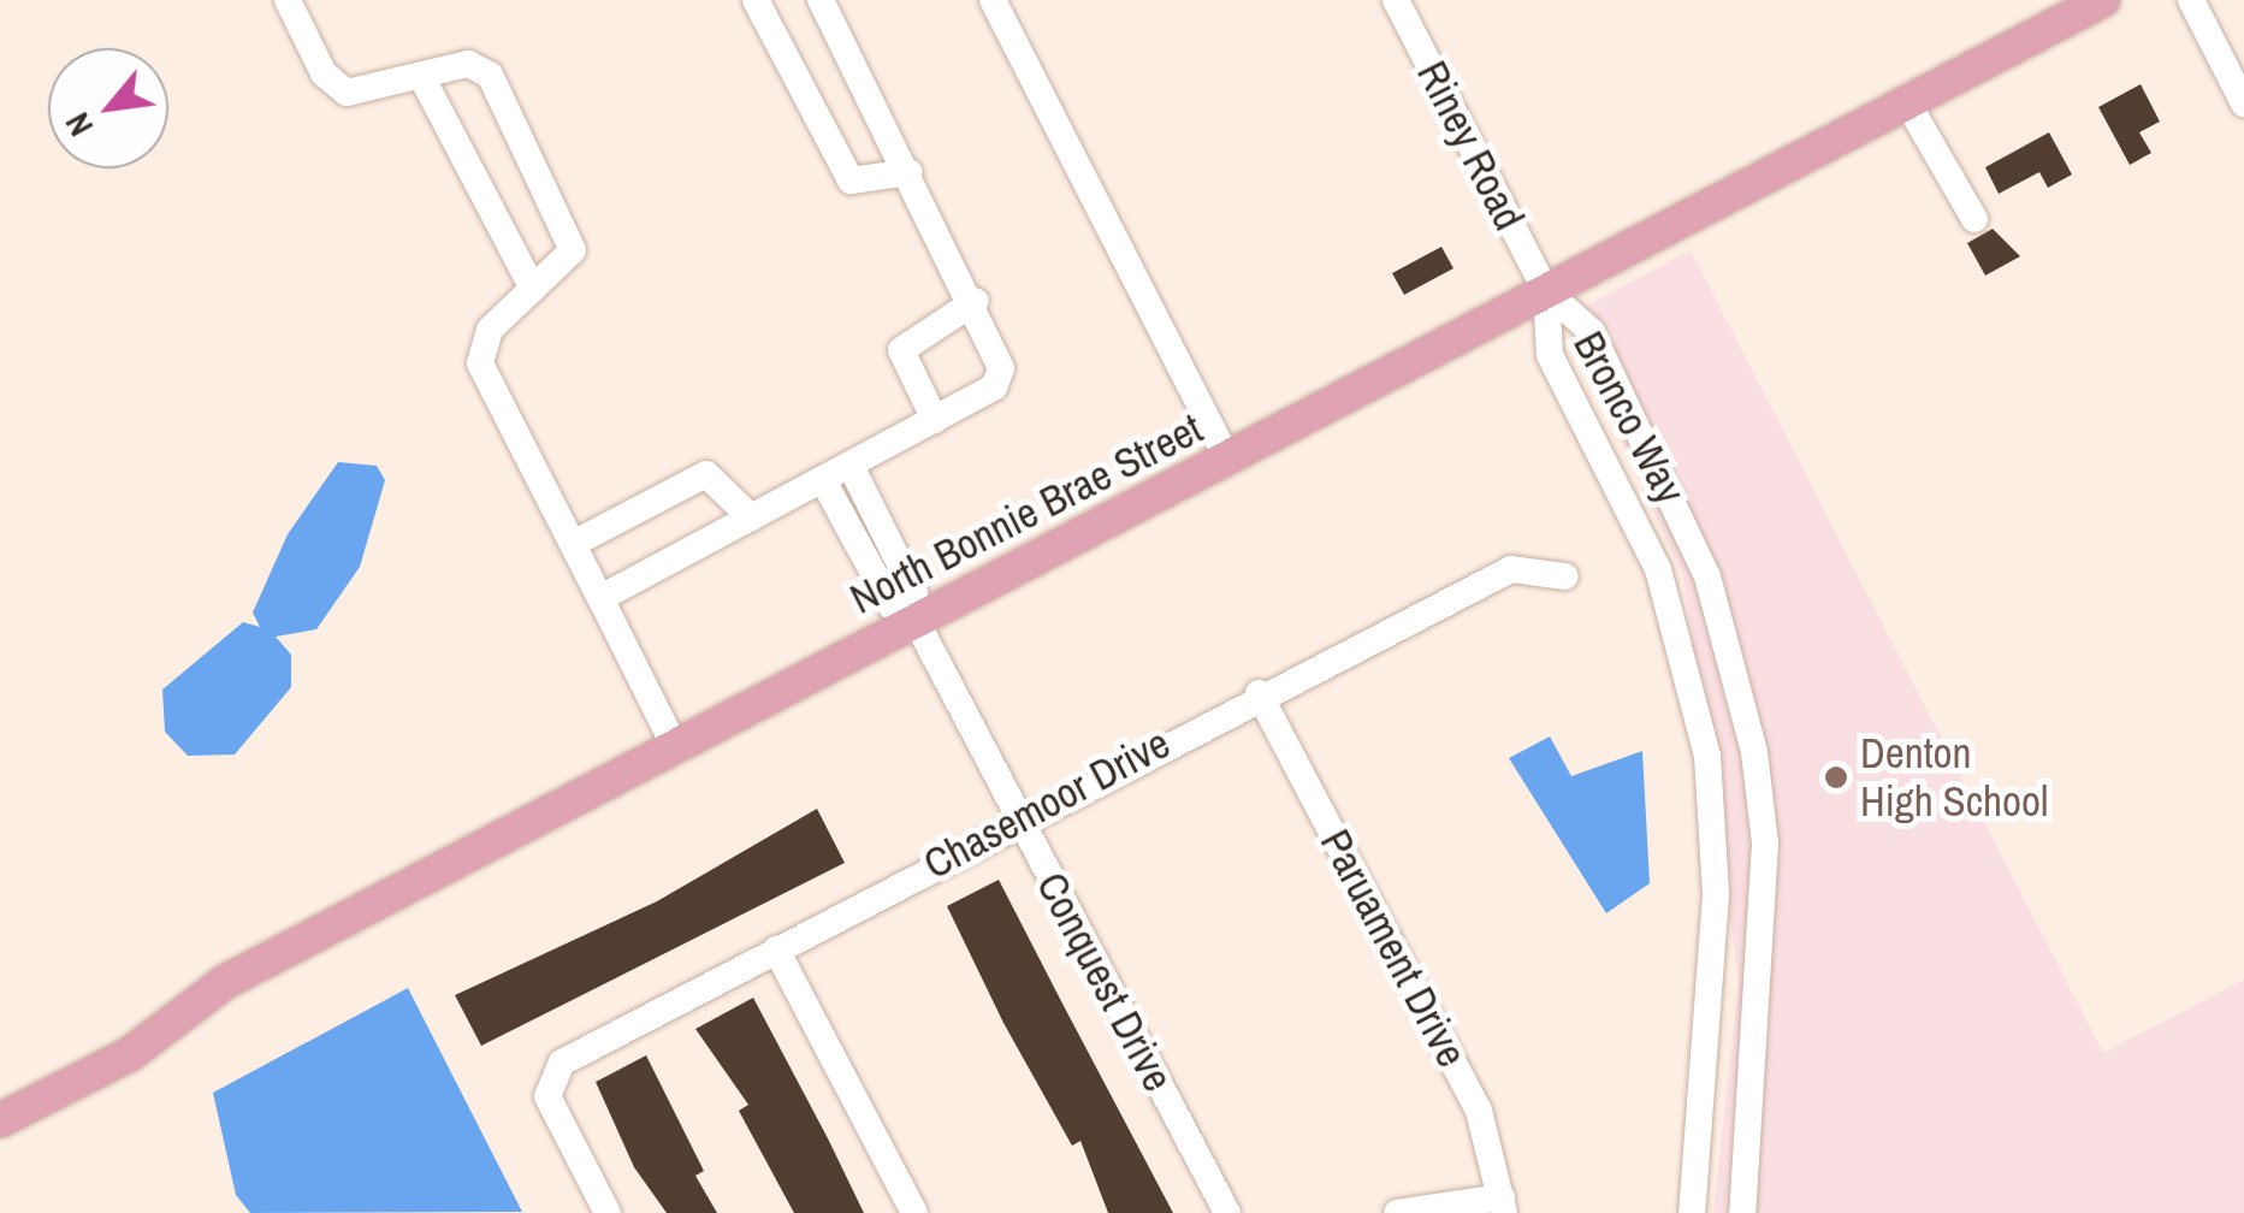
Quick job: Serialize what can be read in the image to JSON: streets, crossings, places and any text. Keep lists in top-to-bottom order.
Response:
{
  "streets": {
    "main road": ["North Bonnie Brae Street"],
    "street": [
      "Riney Road",
      "Bronco Way",
      "Chasemoor Drive",
      "Paruament Drive",
      "Conquest Drive"
    ]
  },
  "crossings": [
    ["Riney Road", "Bronco Way"],
    ["Riney Road", "North Bonnie Brae Street"],
    ["Bronco Way", "North Bonnie Brae Street"],
    ["North Bonnie Brae Street", "Conquest Drive"],
    ["Chasemoor Drive", "Paruament Drive"],
    ["Chasemoor Drive", "Conquest Drive"]
  ],
  "places": ["Denton High School"],
  "north": "bottom left"
}
